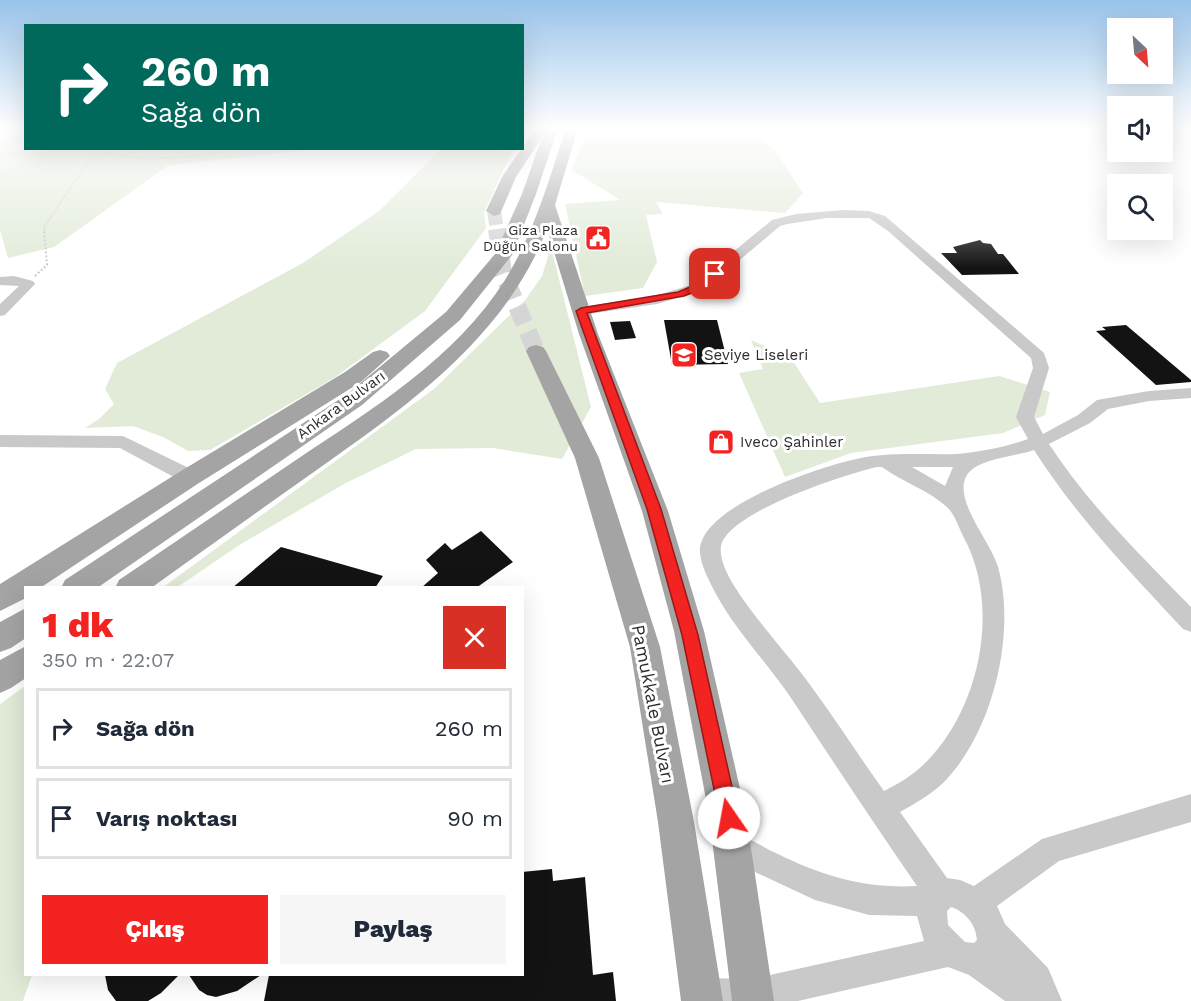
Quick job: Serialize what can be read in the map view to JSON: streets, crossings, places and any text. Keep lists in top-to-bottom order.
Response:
{
  "streets": {
    "main road": ["Ankara Bulvarı", "Pamukkale Bulvarı"]
  },
  "places": {
    "public building": ["Giza Plaza Düğün Salonu"],
    "school or university": ["Seviye Liseleri"],
    "shop": ["Iveco Şahinler"]
  },
  "north": "bottom right",
  "page": {
    "turn": ["260 m", "Sağa dön"],
    "heading": ["1 dk", "350 m · 22:07"],
    "list": [
      {
        "name": "Sağa dön",
        "value": "260 m"
      },
      {
        "name": "Varış noktası",
        "value": "90 m"
      }
    ],
    "buttons": ["Çıkış", "Paylaş"]
  }
}
